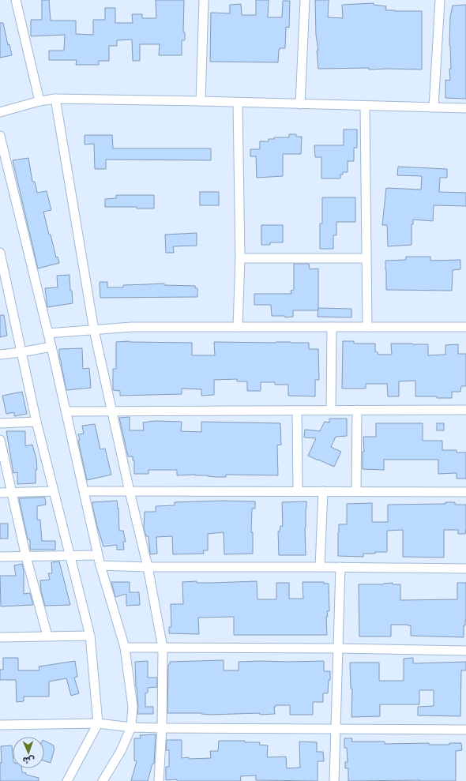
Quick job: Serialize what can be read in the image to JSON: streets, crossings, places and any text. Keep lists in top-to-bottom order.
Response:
{
  "north": "bottom"
}
